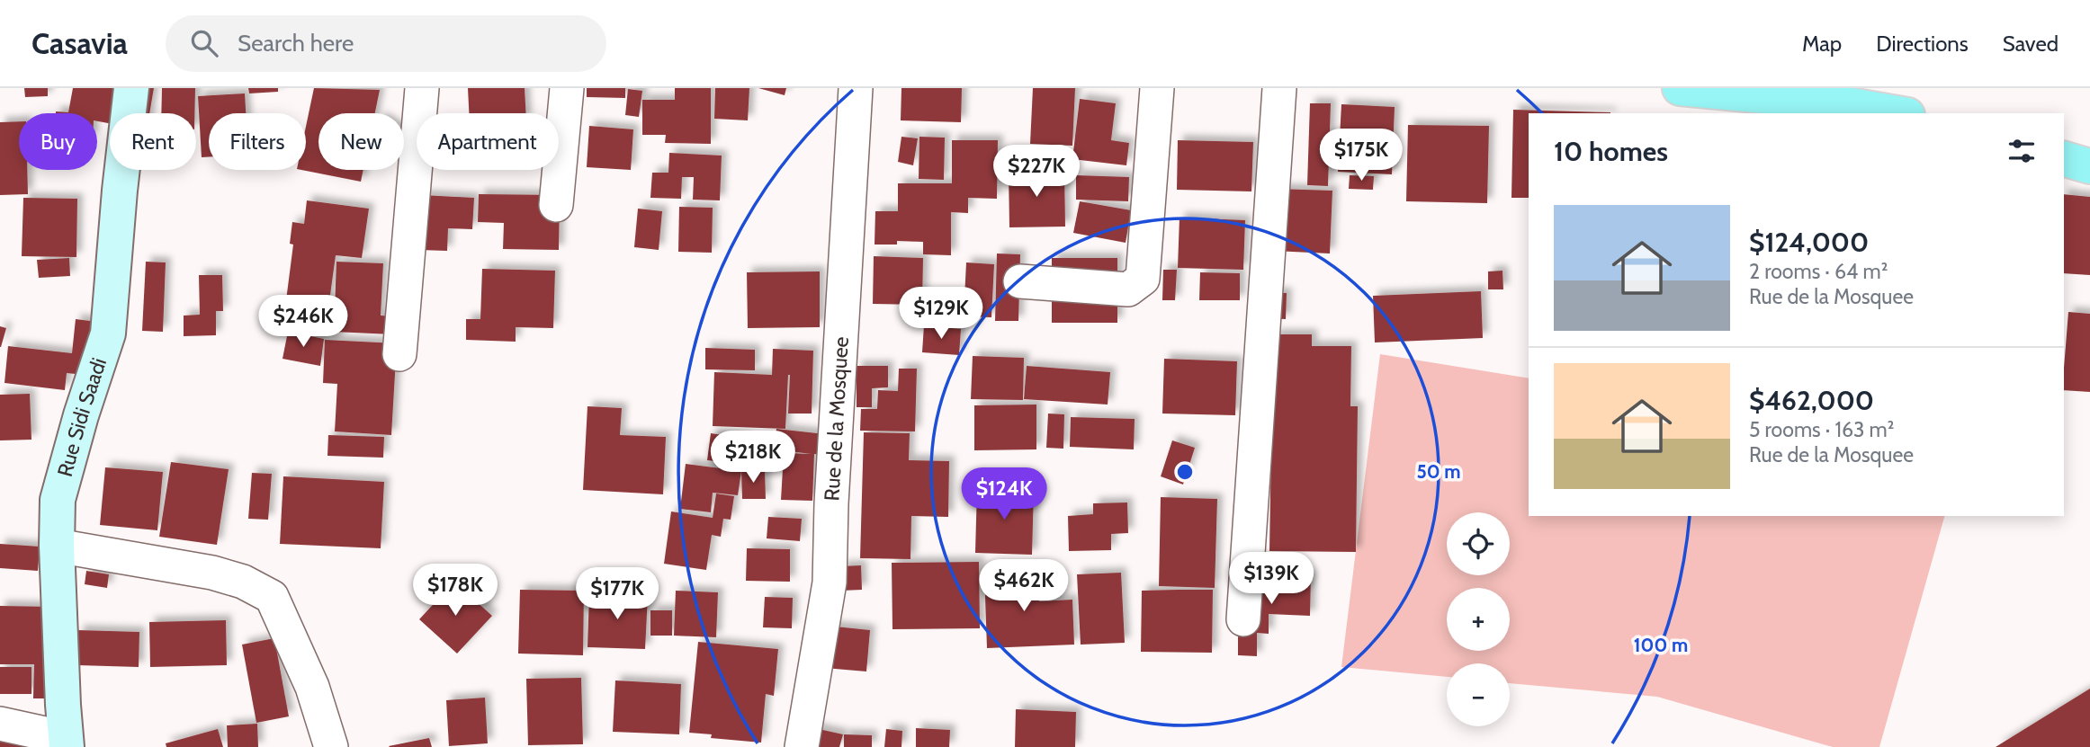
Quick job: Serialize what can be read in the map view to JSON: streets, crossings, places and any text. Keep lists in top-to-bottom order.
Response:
{
  "streets": {
    "main road": ["Rue Sidi Saadi"],
    "street": ["Rue de la Mosquee"]
  },
  "page": {
    "header": "Casavia",
    "search": "Search here",
    "nav": ["Map", "Directions", "Saved"],
    "chip": [
      "Buy",
      "Rent",
      "Filters",
      "New",
      "Apartment"
    ],
    "heading": "10 homes",
    "price": [
      "$175K",
      "$227K",
      "$129K",
      "$246K",
      "$218K",
      "$124K",
      "$139K",
      "$462K",
      "$178K",
      "$177K"
    ],
    "list": [
      {
        "name": "$124,000",
        "note": "2 rooms · 64 m² · Rue de la Mosquee"
      },
      {
        "name": "$462,000",
        "note": "5 rooms · 163 m² · Rue de la Mosquee"
      }
    ],
    "map_buttons": ["+", "−"]
  },
  "rings": ["50 m", "100 m"]
}
